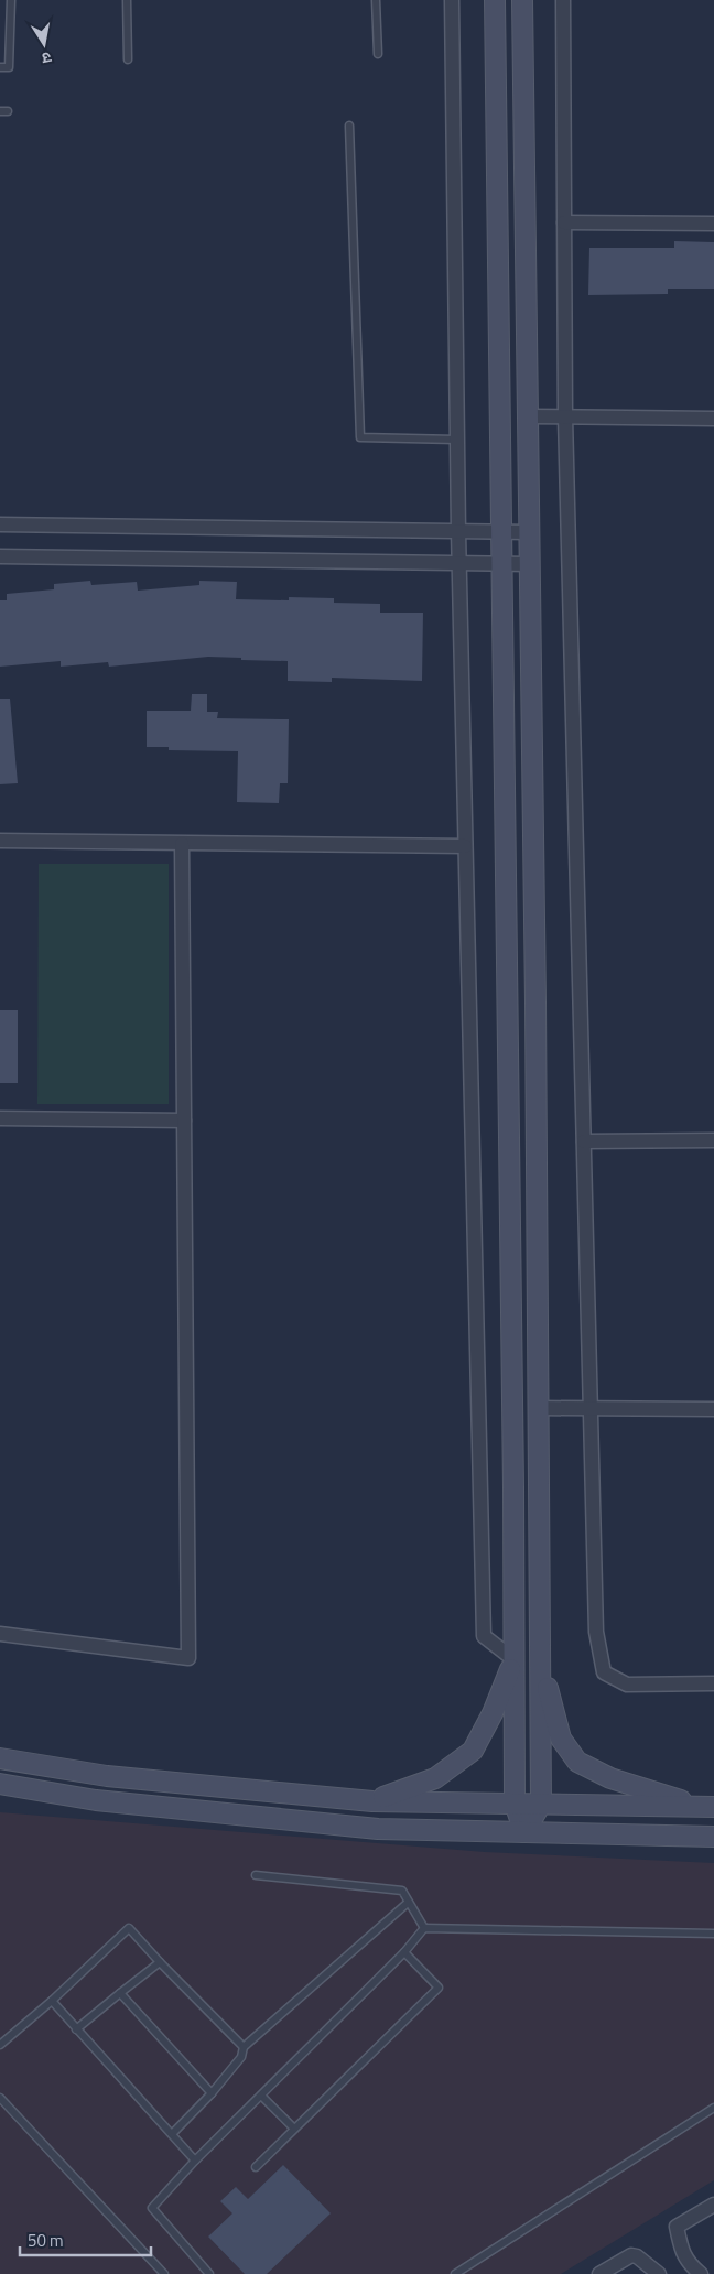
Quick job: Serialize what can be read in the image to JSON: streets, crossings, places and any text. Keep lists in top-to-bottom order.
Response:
{
  "scale_bar": "50 m",
  "north": "bottom"
}
